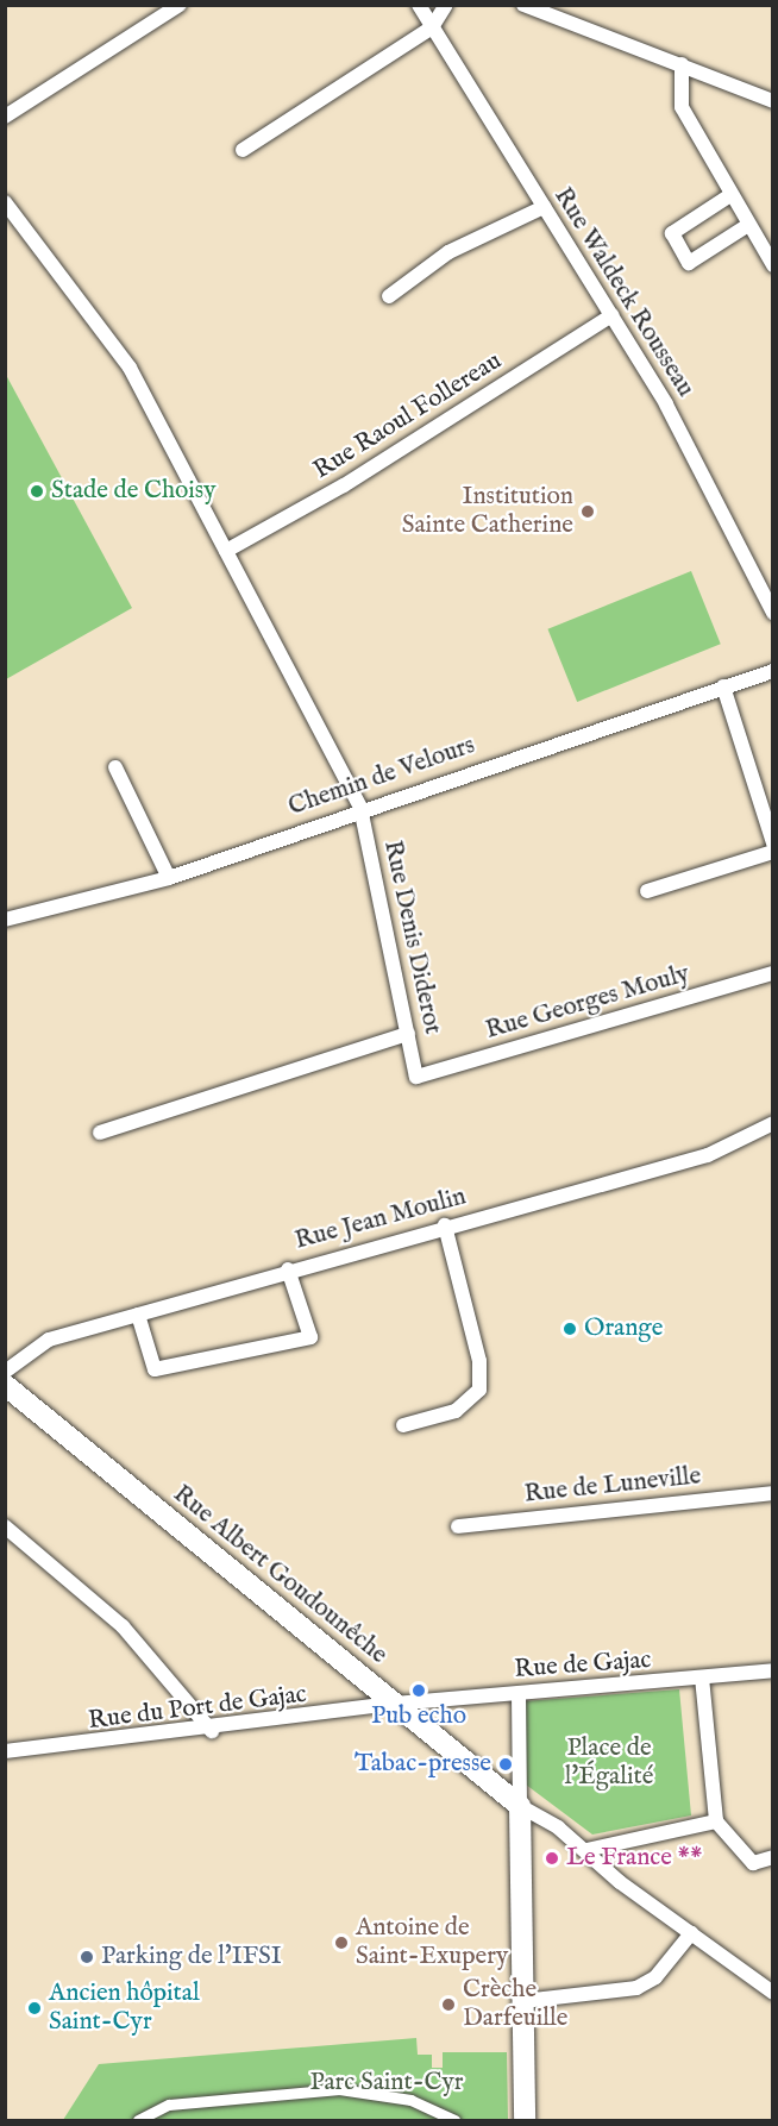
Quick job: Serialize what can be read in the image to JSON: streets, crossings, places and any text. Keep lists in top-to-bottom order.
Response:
{
  "streets": {
    "main road": ["Rue Albert Goudounêche"],
    "street": [
      "Rue Waldeck Rousseau",
      "Rue Raoul Follereau",
      "Chemin de Velours",
      "Rue Denis Diderot",
      "Rue Georges Mouly",
      "Rue Jean Moulin",
      "Rue de Luneville",
      "Rue de Gajac",
      "Rue du Port de Gajac"
    ]
  },
  "crossings": [
    ["Rue Waldeck Rousseau", "Rue Raoul Follereau"],
    ["Rue Raoul Follereau", "Rue Denis Diderot"],
    ["Chemin de Velours", "Rue Denis Diderot"],
    ["Rue Denis Diderot", "Rue Georges Mouly"],
    ["Rue Albert Goudounêche", "Rue de Gajac"],
    ["Rue Albert Goudounêche", "Rue du Port de Gajac"],
    ["Rue de Gajac", "Rue du Port de Gajac"]
  ],
  "parks": ["Place de l'Égalité", "Parc Saint-Cyr"],
  "places": [
    "Stade de Choisy",
    "Institution Sainte Catherine",
    "Orange",
    "Pub echo",
    "Tabac-presse",
    "Le France **",
    "Antoine de Saint-Exupery",
    "Parking de l'IFSI",
    "Crèche Darfeuille",
    "Ancien hôpital Saint-Cyr"
  ]
}
